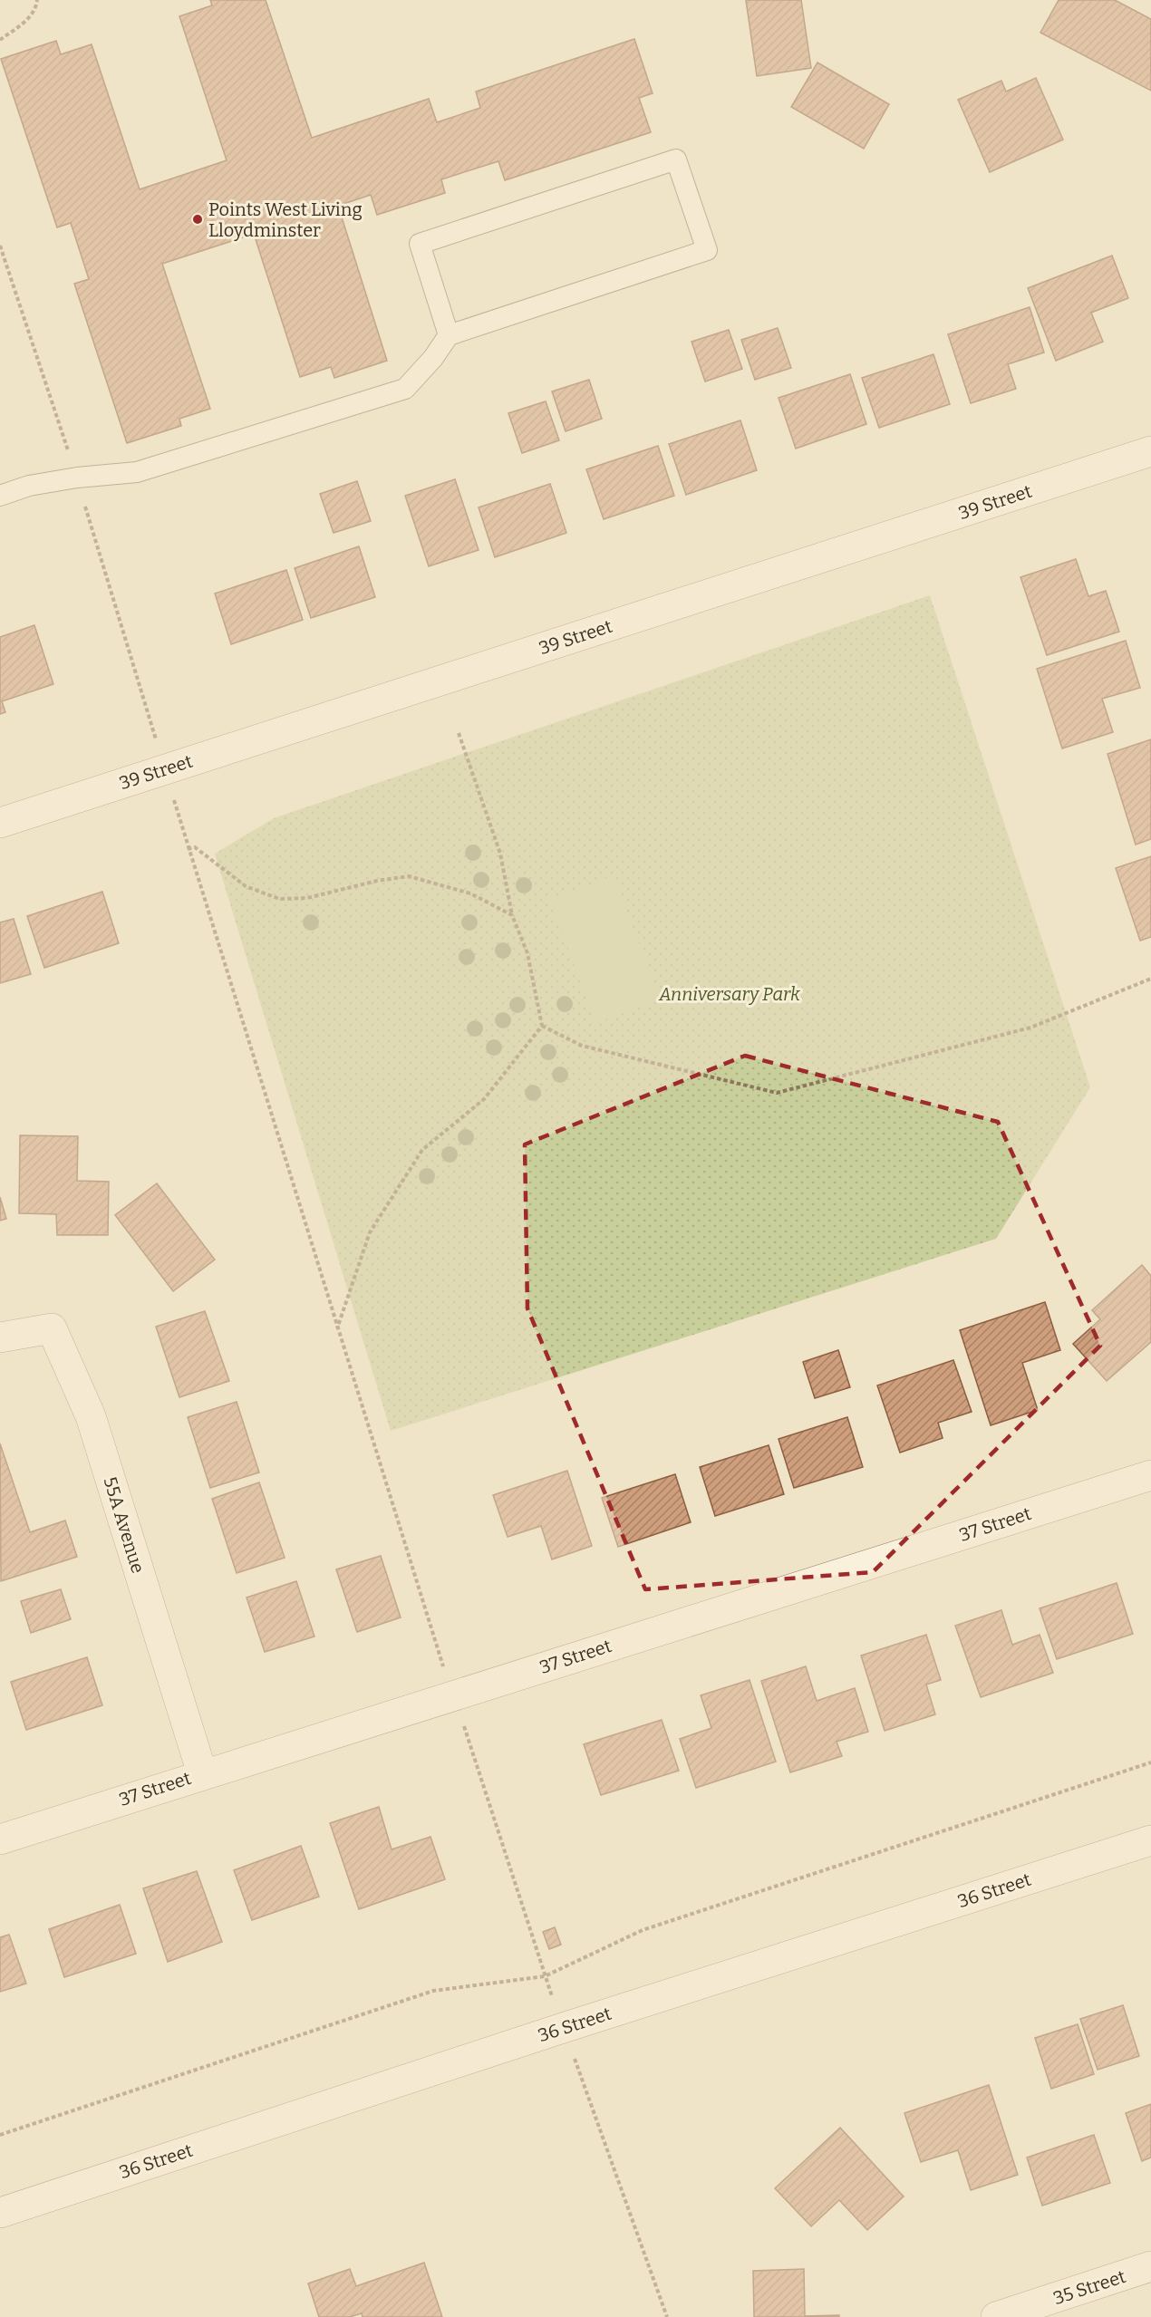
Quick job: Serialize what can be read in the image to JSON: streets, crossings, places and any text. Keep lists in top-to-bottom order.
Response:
{
  "streets": {
    "street": [
      "39 Street",
      "37 Street",
      "55A Avenue",
      "36 Street",
      "35 Street"
    ]
  },
  "crossings": [
    ["37 Street", "55A Avenue"]
  ],
  "parks": ["Anniversary Park"],
  "places": ["Points West Living Lloydminster"]
}
